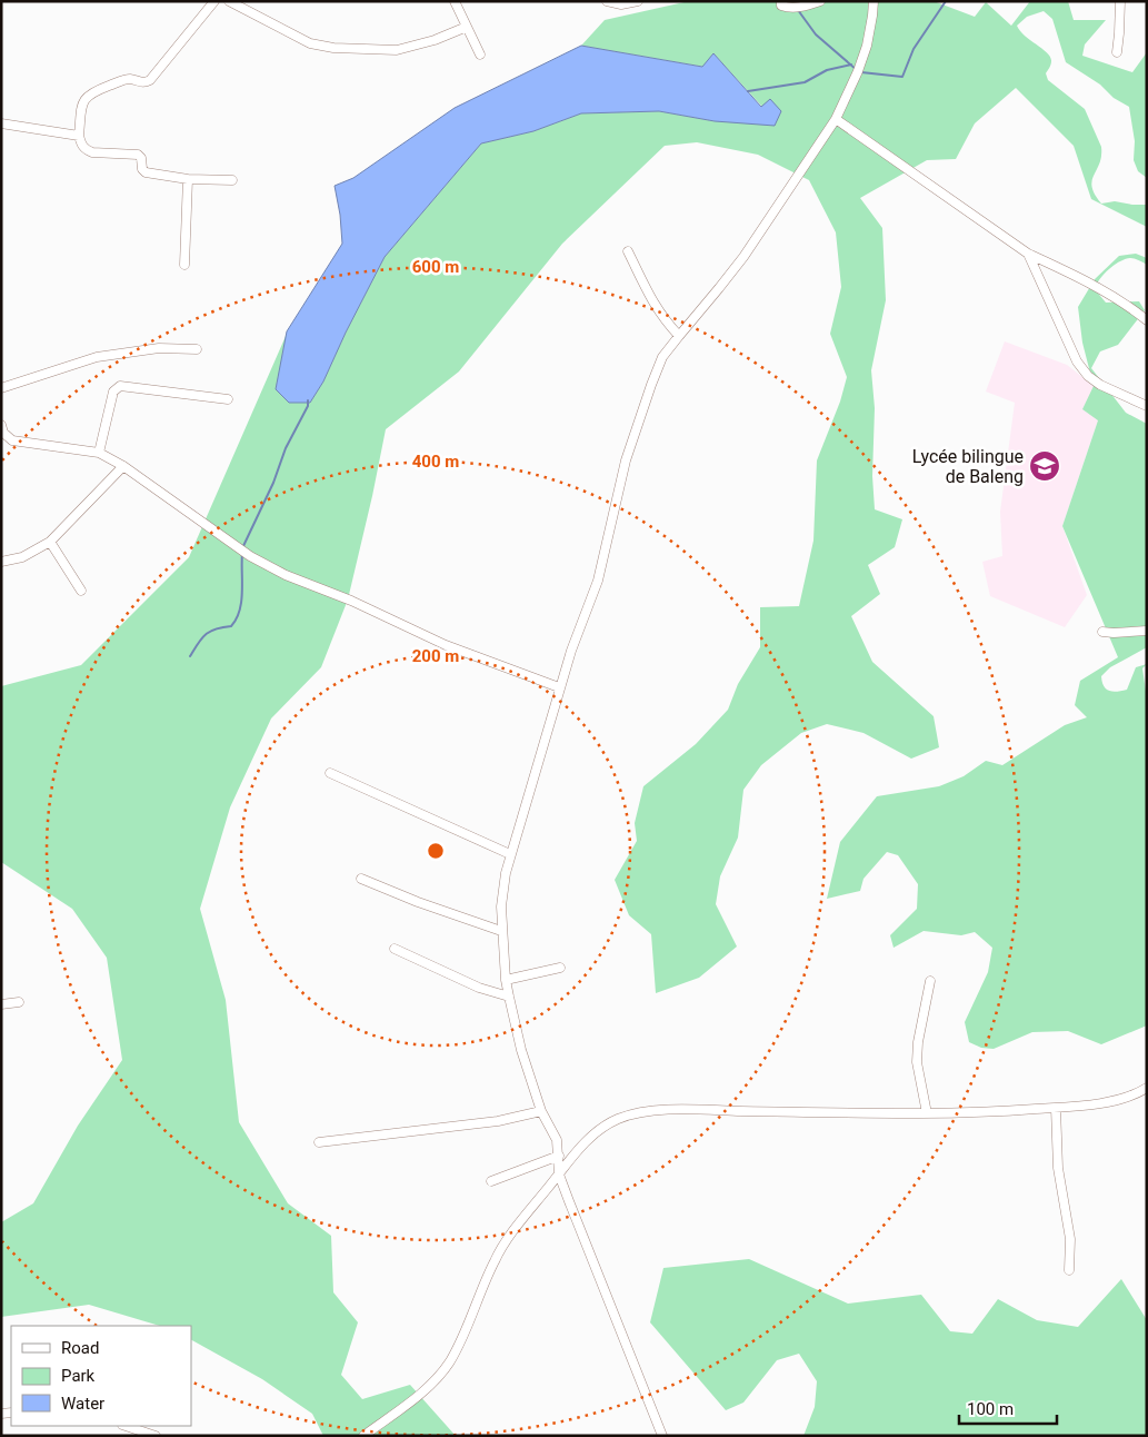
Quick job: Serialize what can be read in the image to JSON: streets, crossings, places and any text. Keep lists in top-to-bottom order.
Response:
{
  "places": {
    "school or university": ["Lycée bilingue de Baleng"]
  },
  "legend": ["Road", "Park", "Water"],
  "scale_bar": "100 m",
  "rings": ["600 m", "400 m", "200 m"]
}
